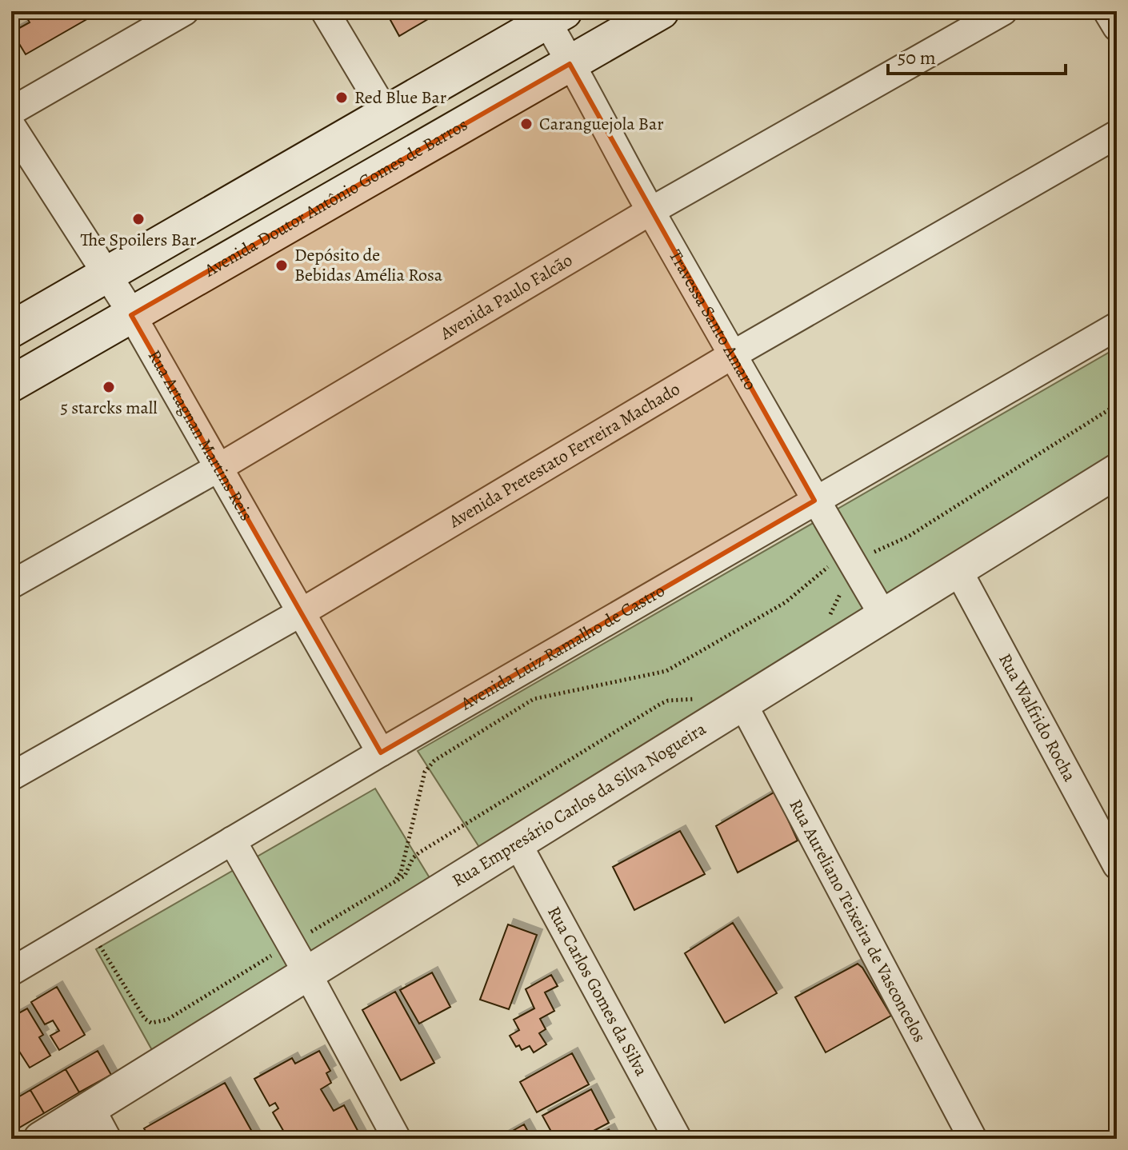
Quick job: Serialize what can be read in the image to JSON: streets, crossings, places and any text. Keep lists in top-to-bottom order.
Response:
{
  "streets": {
    "main road": ["Avenida Doutor Antônio Gomes de Barros"],
    "street": [
      "Avenida Paulo Falcão",
      "Travessa Santo Amaro",
      "Rua Artagnan Martins Reis",
      "Avenida Pretestato Ferreira Machado",
      "Avenida Luiz Ramalho de Castro",
      "Rua Walfrido Rocha",
      "Rua Empresário Carlos da Silva Nogueira",
      "Rua Aureliano Teixeira de Vasconcelos",
      "Rua Carlos Gomes da Silva"
    ]
  },
  "crossings": [
    ["Avenida Doutor Antônio Gomes de Barros", "Travessa Santo Amaro"],
    ["Avenida Doutor Antônio Gomes de Barros", "Rua Artagnan Martins Reis"],
    ["Avenida Paulo Falcão", "Travessa Santo Amaro"],
    ["Avenida Paulo Falcão", "Rua Artagnan Martins Reis"],
    ["Travessa Santo Amaro", "Avenida Pretestato Ferreira Machado"],
    ["Travessa Santo Amaro", "Avenida Luiz Ramalho de Castro"],
    ["Travessa Santo Amaro", "Rua Empresário Carlos da Silva Nogueira"],
    ["Rua Artagnan Martins Reis", "Avenida Pretestato Ferreira Machado"],
    ["Rua Artagnan Martins Reis", "Avenida Luiz Ramalho de Castro"],
    ["Rua Walfrido Rocha", "Rua Empresário Carlos da Silva Nogueira"],
    ["Rua Empresário Carlos da Silva Nogueira", "Rua Aureliano Teixeira de Vasconcelos"],
    ["Rua Empresário Carlos da Silva Nogueira", "Rua Carlos Gomes da Silva"]
  ],
  "places": [
    "Red Blue Bar",
    "Caranguejola Bar",
    "The Spoilers Bar",
    "Depósito de Bebidas Amélia Rosa",
    "5 starcks mall"
  ],
  "scale_bar": "50 m"
}
